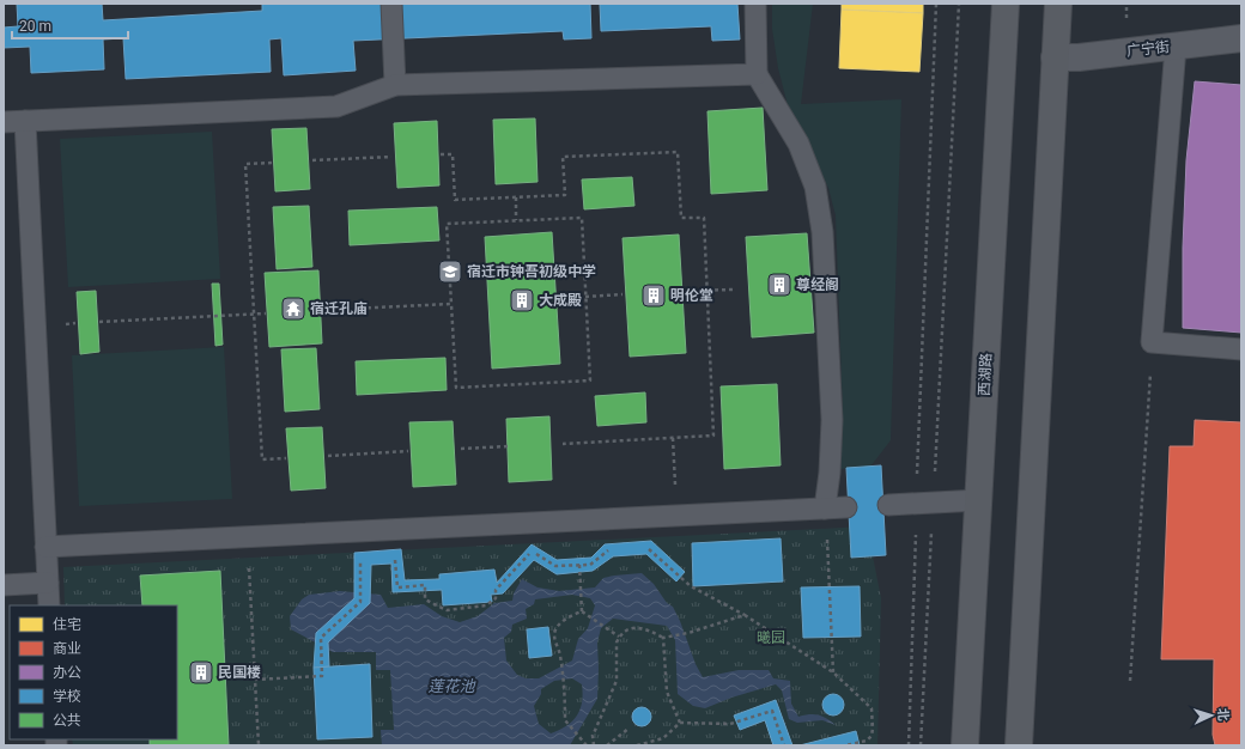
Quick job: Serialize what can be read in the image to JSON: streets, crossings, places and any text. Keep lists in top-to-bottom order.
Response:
{
  "streets": {
    "main road": ["西湖路"],
    "street": ["广宁街"]
  },
  "water": ["莲花池"],
  "parks": ["曦园"],
  "places": {
    "school or university": ["宿迁市钟吾初级中学"],
    "building": [
      "尊经阁",
      "明伦堂",
      "大成殿",
      "民国楼"
    ],
    "temple": ["宿迁孔庙"]
  },
  "legend": [
    "住宅",
    "商业",
    "办公",
    "学校",
    "公共"
  ],
  "scale_bar": "20 m",
  "north": "right"
}
